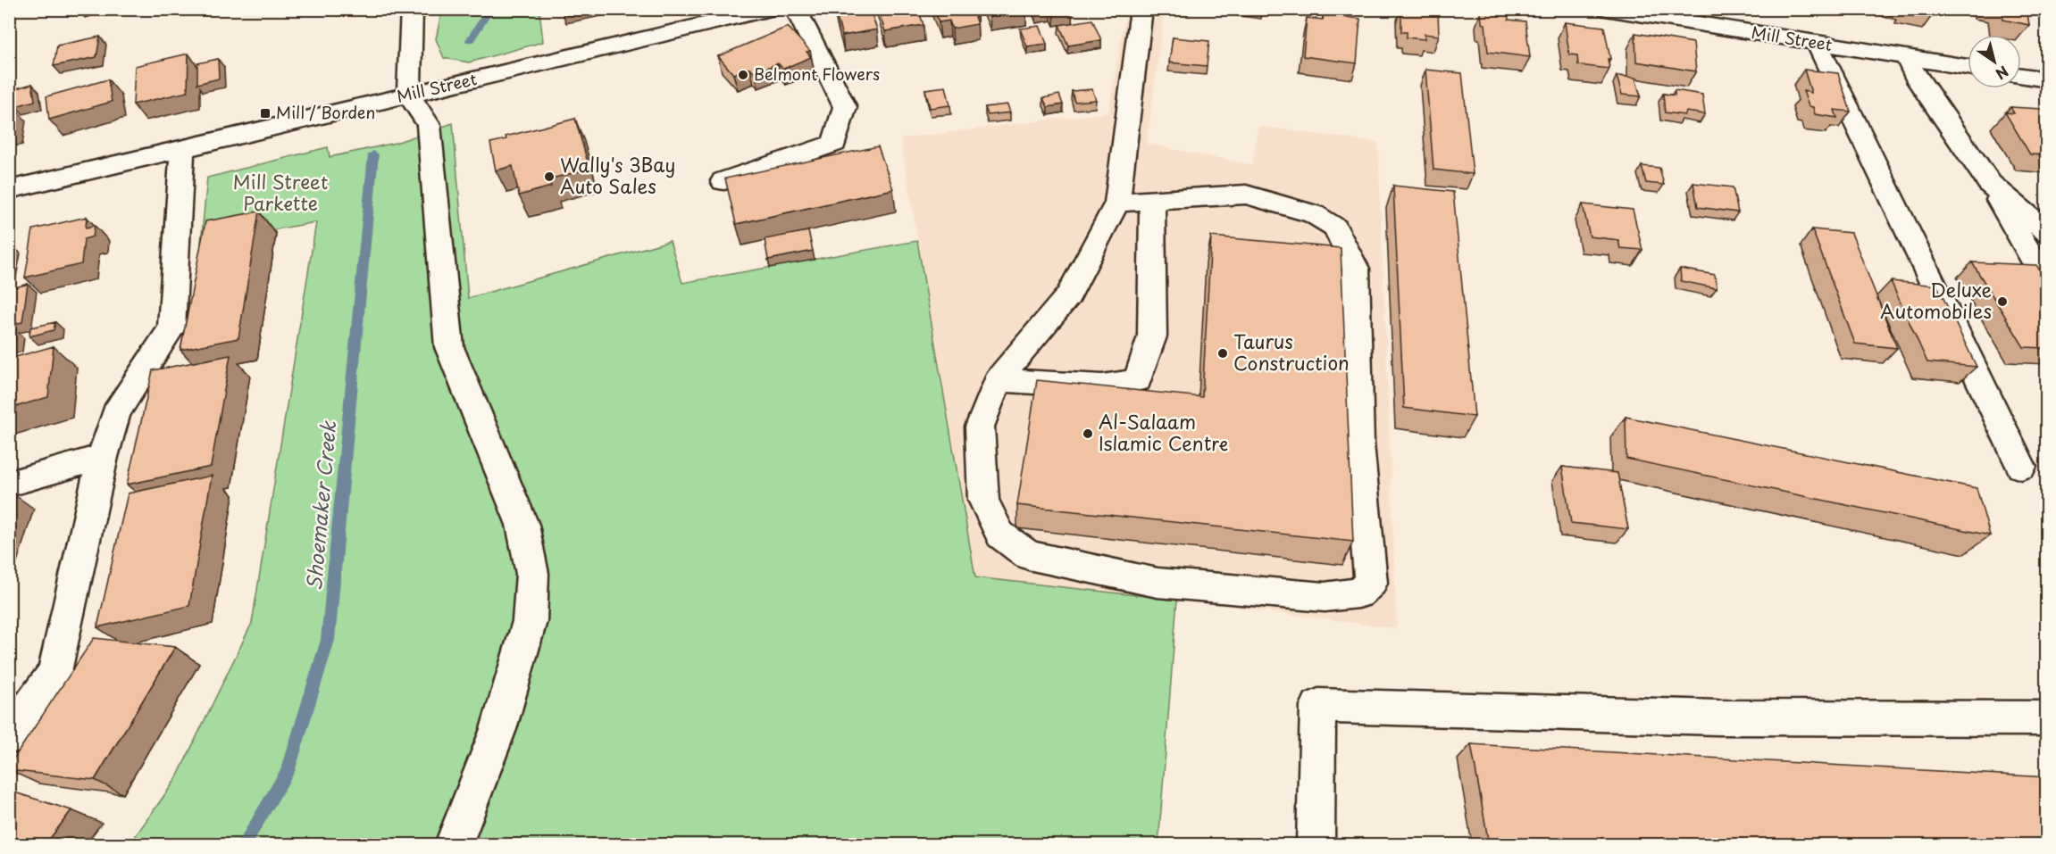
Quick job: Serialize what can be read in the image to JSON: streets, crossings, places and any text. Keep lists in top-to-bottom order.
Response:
{
  "streets": {
    "street": ["Mill Street"]
  },
  "water": ["Shoemaker Creek"],
  "parks": ["Mill Street Parkette"],
  "places": {
    "other": [
      "Belmont Flowers",
      "Wally's 3Bay Auto Sales",
      "Deluxe Automobiles",
      "Taurus Construction",
      "Al-Salaam Islamic Centre"
    ],
    "transit": ["Mill / Borden"]
  },
  "north": "bottom right"
}
